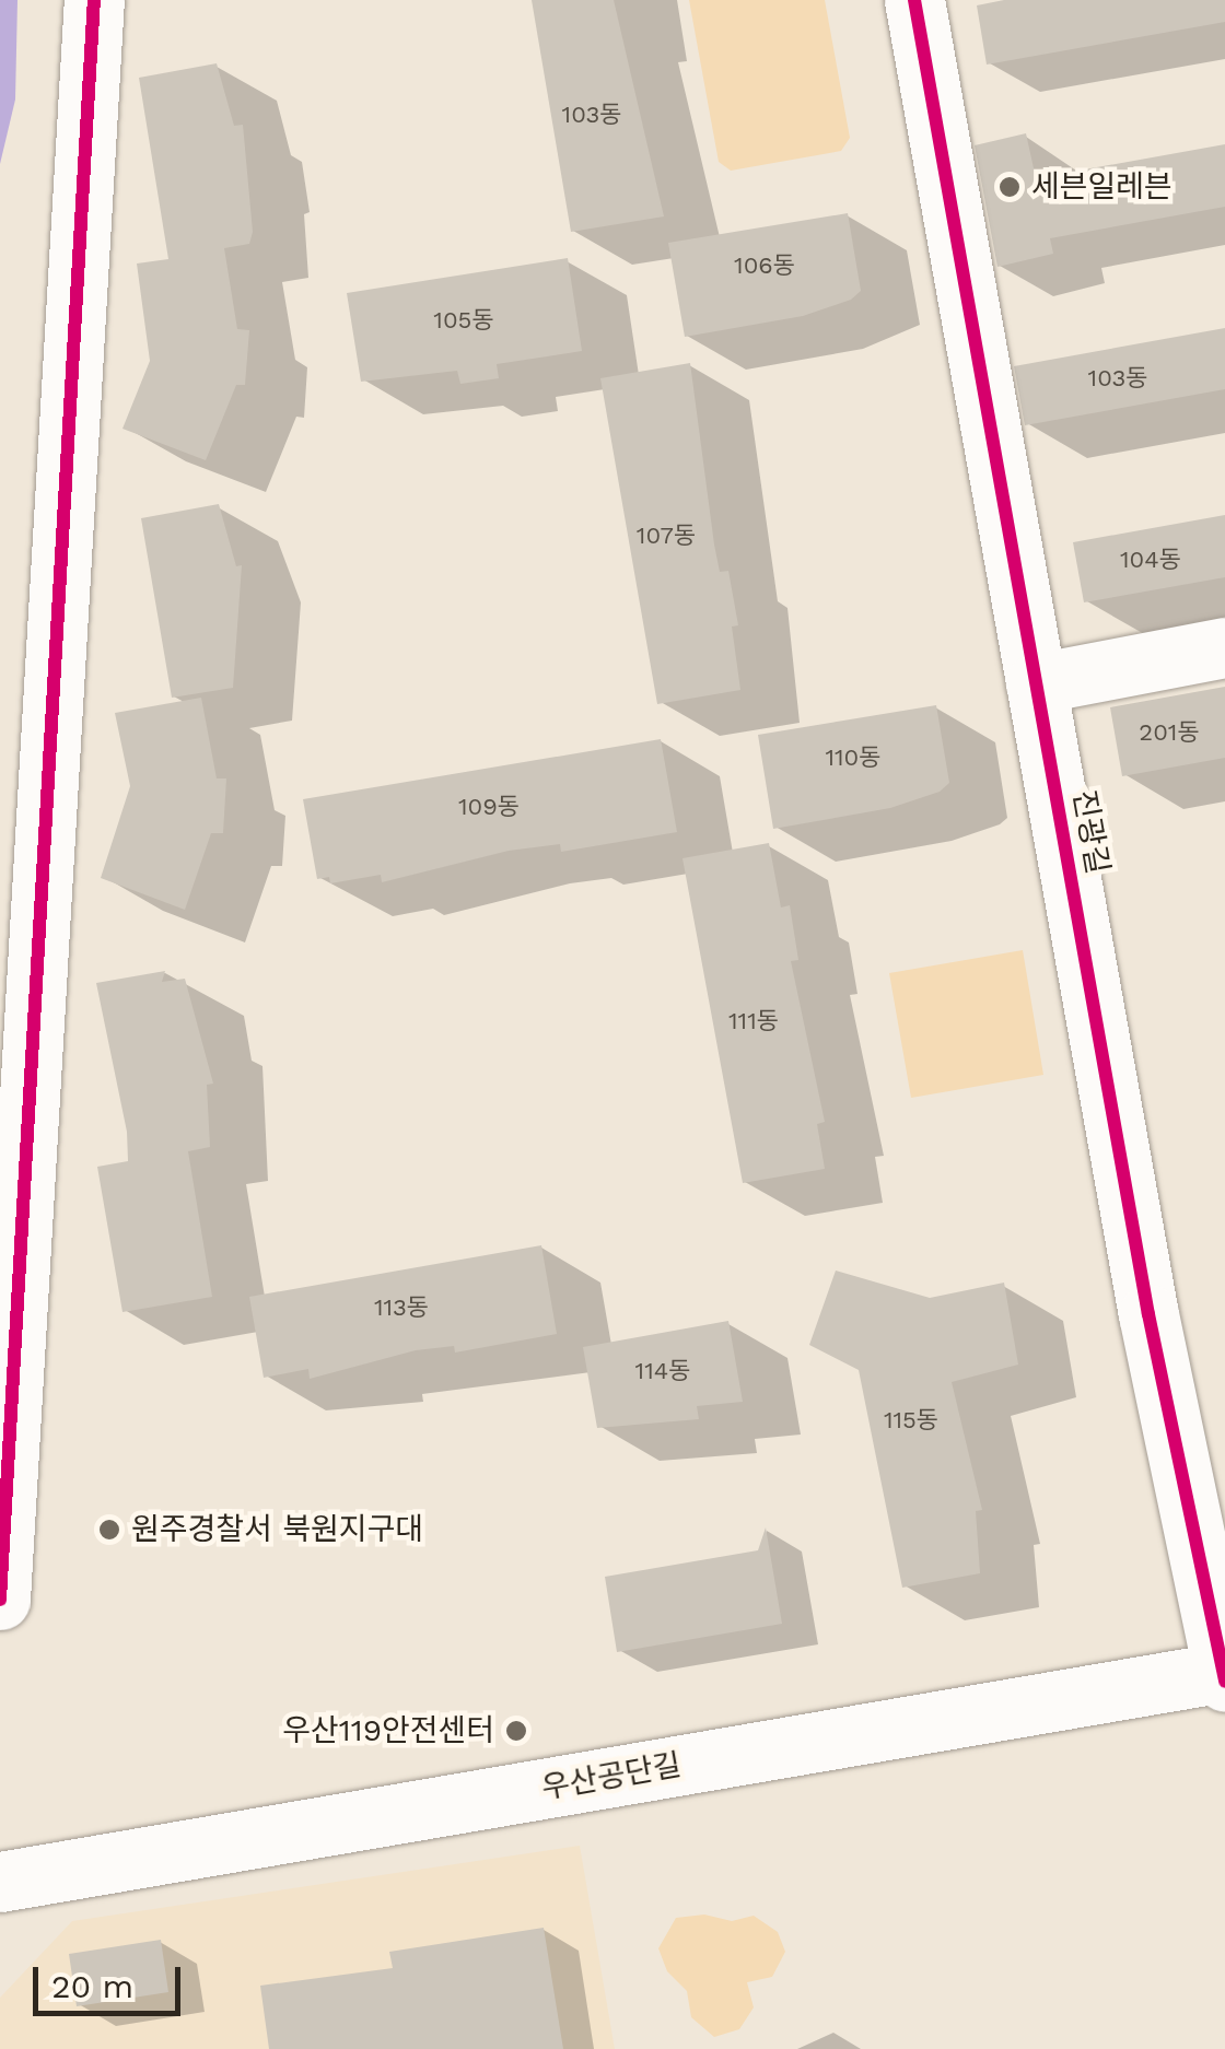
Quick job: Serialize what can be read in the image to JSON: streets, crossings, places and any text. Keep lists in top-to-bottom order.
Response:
{
  "streets": {
    "street": ["진광길", "우산공단길"]
  },
  "crossings": [
    ["진광길", "우산공단길"]
  ],
  "places": ["세븐일레븐", "원주경찰서 북원지구대", "우산119안전센터"],
  "house_numbers": [
    "103동",
    "106동",
    "105동",
    "103동",
    "107동",
    "104동",
    "201동",
    "110동",
    "109동",
    "111동",
    "113동",
    "114동",
    "115동"
  ],
  "scale_bar": "20 m"
}
